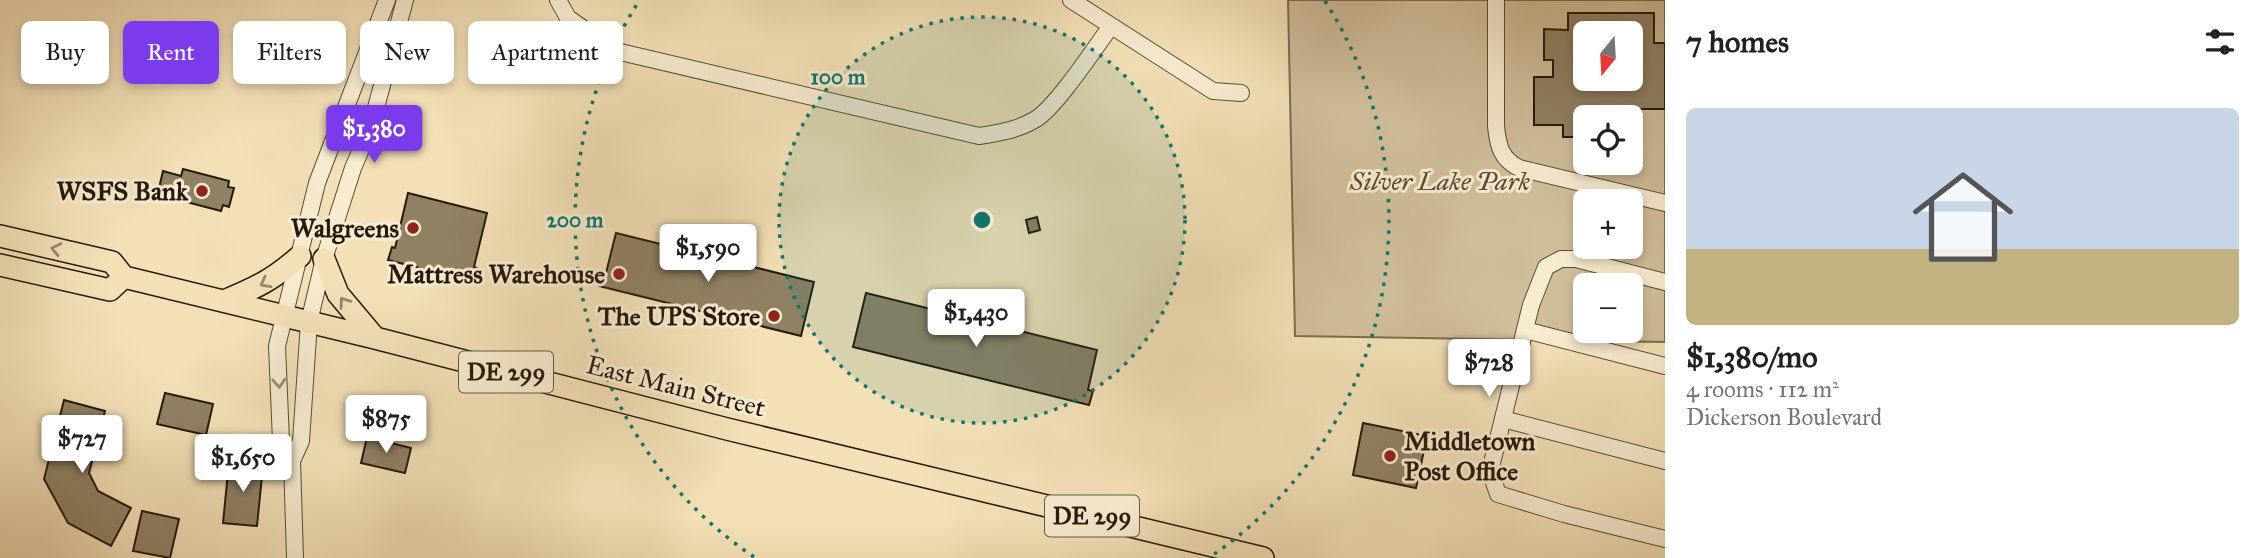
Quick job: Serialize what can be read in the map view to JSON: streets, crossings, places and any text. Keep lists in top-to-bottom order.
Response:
{
  "streets": {
    "main road": ["DE 299", "East Main Street"]
  },
  "parks": ["Silver Lake Park"],
  "places": [
    "WSFS Bank",
    "Walgreens",
    "Mattress Warehouse",
    "The UPS Store",
    "Middletown Post Office"
  ],
  "north": "bottom",
  "page": {
    "heading": "7 homes",
    "map_buttons": ["+", "−"],
    "chip": [
      "Buy",
      "Rent",
      "Filters",
      "New",
      "Apartment"
    ],
    "list": [
      {
        "name": "$1,380/mo",
        "note": "4 rooms · 112 m² · Dickerson Boulevard"
      }
    ],
    "price": [
      "$1,380",
      "$1,590",
      "$1,430",
      "$728",
      "$875",
      "$727",
      "$1,650"
    ]
  },
  "rings": ["100 m", "200 m"]
}
